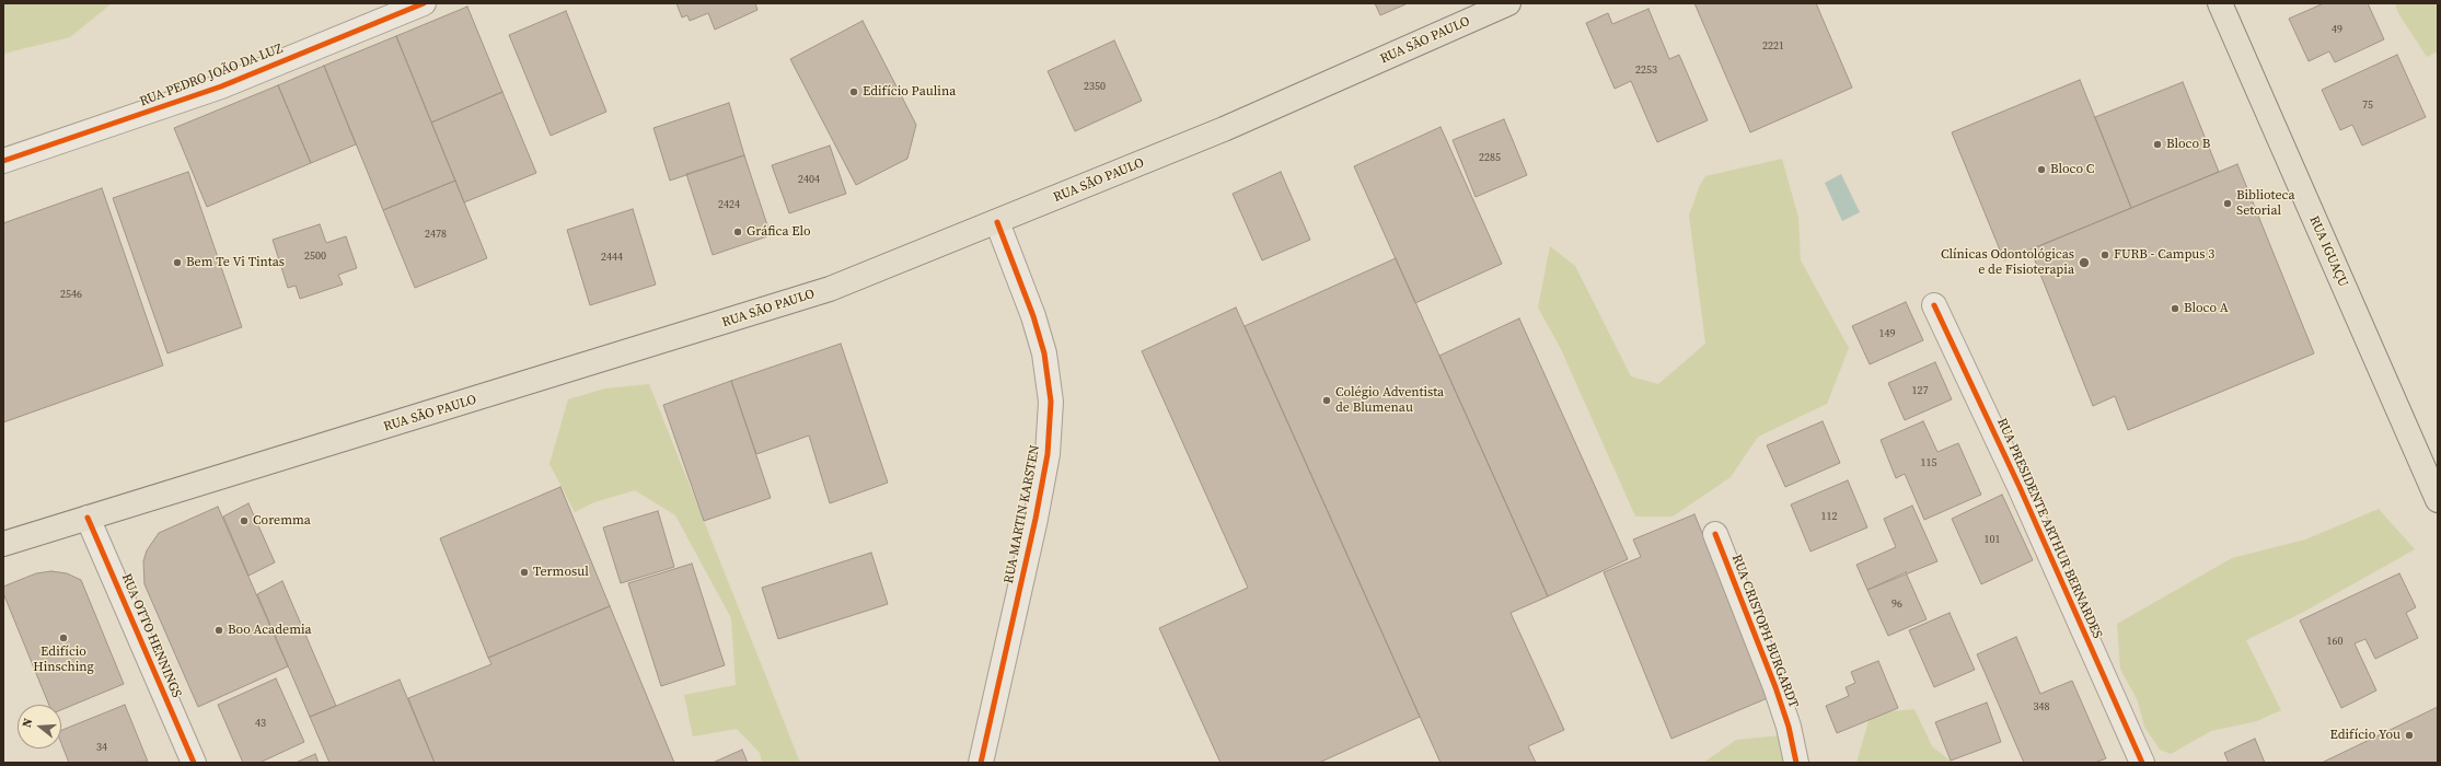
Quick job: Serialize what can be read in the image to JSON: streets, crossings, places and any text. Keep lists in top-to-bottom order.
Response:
{
  "streets": {
    "main road": ["RUA SÃO PAULO", "RUA IGUAÇU"],
    "street": [
      "RUA PEDRO JOÃO DA LUZ",
      "RUA MARTIN KARSTEN",
      "RUA PRESIDENTE ARTHUR BERNARDES",
      "RUA CRISTOPH BURGARDT",
      "RUA OTTO HENNINGS"
    ]
  },
  "crossings": [
    ["RUA SÃO PAULO", "RUA MARTIN KARSTEN"],
    ["RUA SÃO PAULO", "RUA OTTO HENNINGS"]
  ],
  "places": [
    "Edifício Paulina",
    "Bloco B",
    "Bloco C",
    "Biblioteca Setorial",
    "Gráfica Elo",
    "FURB - Campus 3",
    "Bem Te Vi Tintas",
    "Clínicas Odontológicas e de Fisioterapia",
    "Bloco A",
    "Colégio Adventista de Blumenau",
    "Coremma",
    "Termosul",
    "Boo Academia",
    "Edifício Hinsching",
    "Edifício You"
  ],
  "house_numbers": [
    "49",
    "2221",
    "2253",
    "2350",
    "75",
    "2285",
    "2404",
    "2424",
    "2478",
    "2500",
    "2444",
    "2546",
    "149",
    "127",
    "115",
    "112",
    "101",
    "96",
    "160",
    "348",
    "43",
    "34"
  ],
  "north": "left"
}
